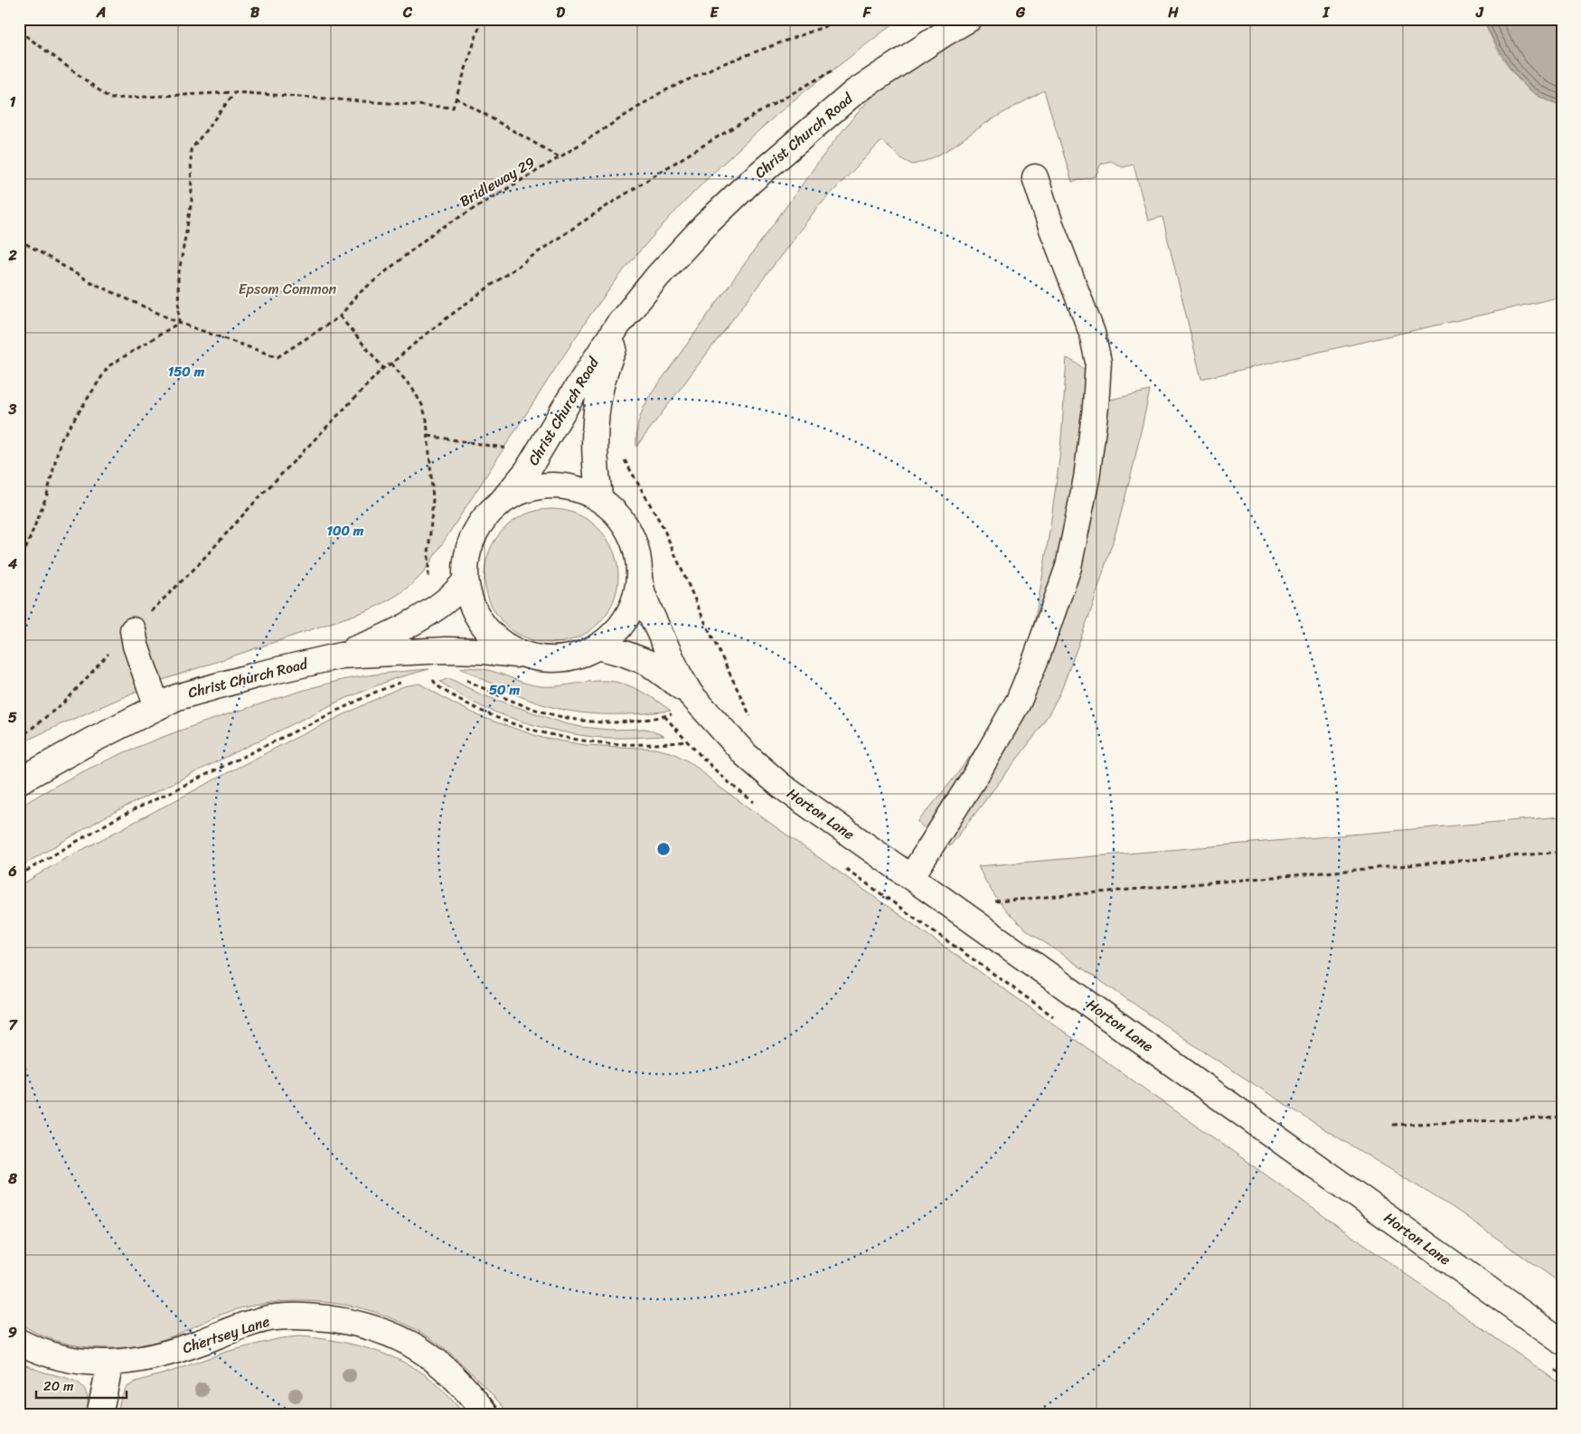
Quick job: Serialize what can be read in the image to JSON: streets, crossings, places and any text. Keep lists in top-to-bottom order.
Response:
{
  "streets": {
    "main road": ["Christ Church Road", "Horton Lane", "Chertsey Lane"],
    "path": ["Bridleway 29"]
  },
  "crossings": [
    ["Christ Church Road", "Horton Lane"]
  ],
  "parks": ["Epsom Common"],
  "scale_bar": "20 m",
  "grid": {
    "columns": [
      "A",
      "B",
      "C",
      "D",
      "E",
      "F",
      "G",
      "H",
      "I",
      "J"
    ],
    "rows": [
      "1",
      "2",
      "3",
      "4",
      "5",
      "6",
      "7",
      "8",
      "9"
    ]
  },
  "rings": ["150 m", "100 m", "50 m"]
}
